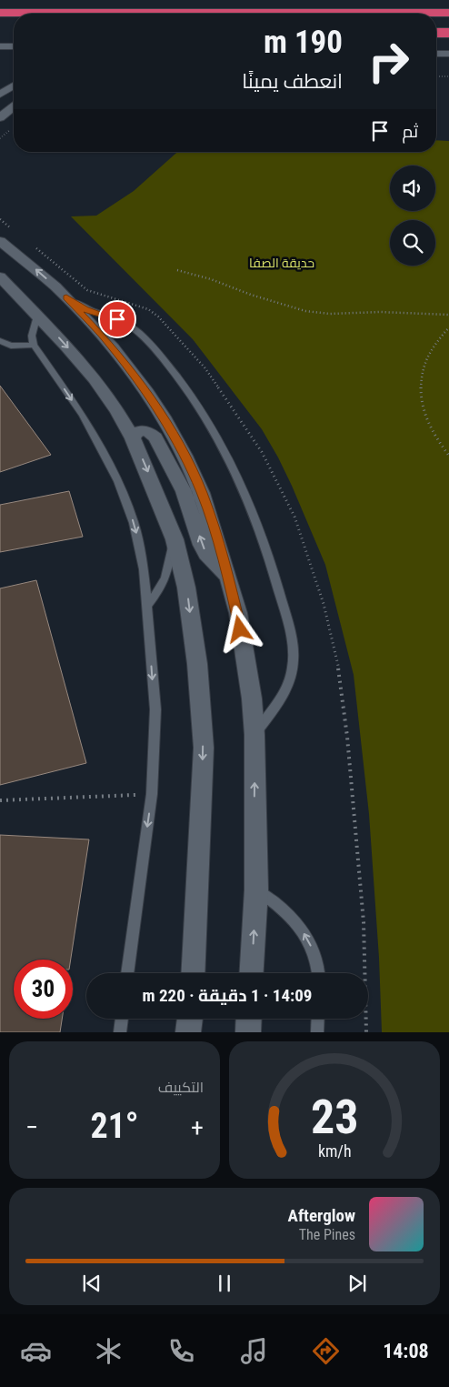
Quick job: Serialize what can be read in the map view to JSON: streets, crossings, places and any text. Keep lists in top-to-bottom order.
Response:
{
  "parks": ["حديقة الصفا"],
  "page": {
    "turn": ["190 m", "انعطف يمينًا"],
    "then": "ثم",
    "limit": "30",
    "trip": "14:09 · 1 دقيقة · 220 m",
    "tile": "التكييف",
    "heat": ["−", "21°", "+"],
    "song": ["Afterglow", "The Pines"],
    "tabs": "14:08",
    "gauge": ["23", "km/h"]
  }
}
